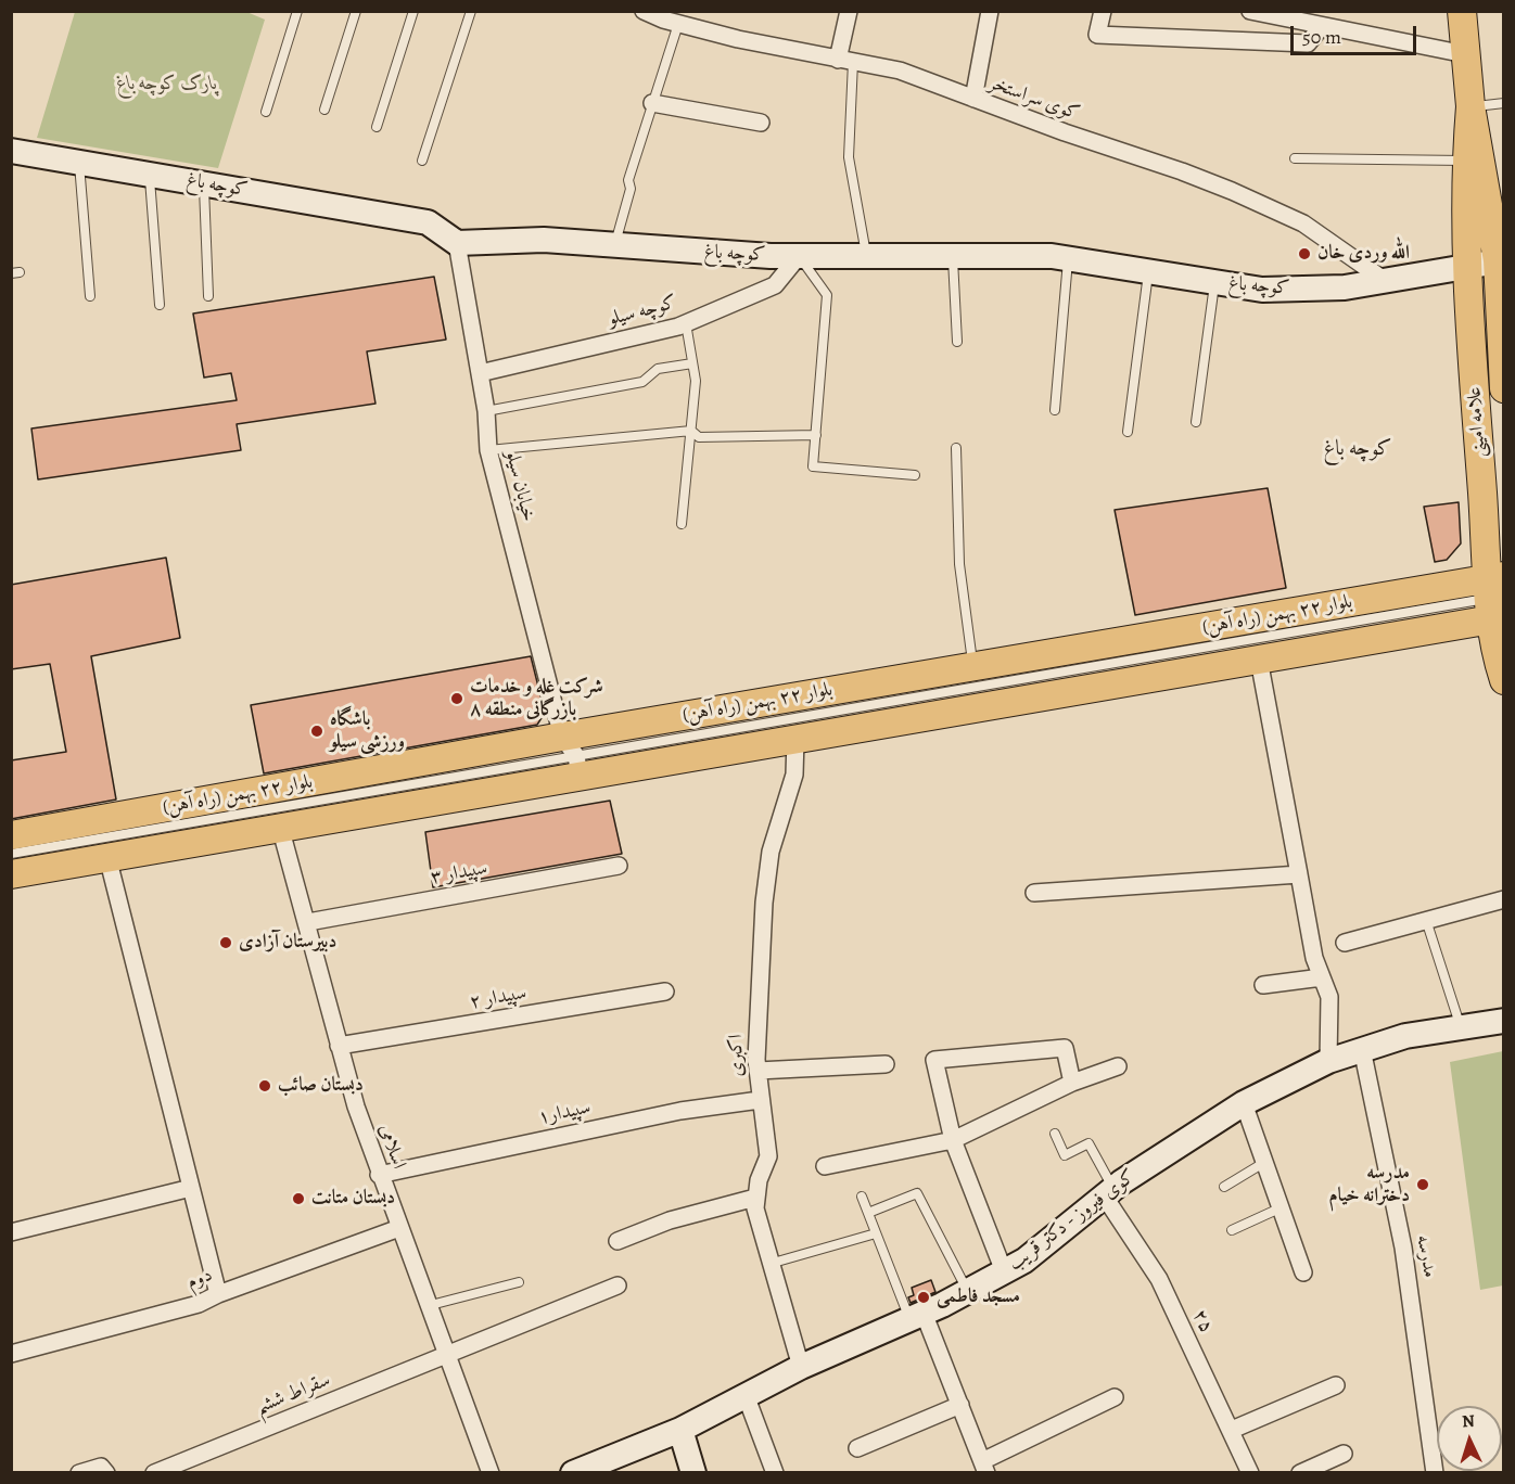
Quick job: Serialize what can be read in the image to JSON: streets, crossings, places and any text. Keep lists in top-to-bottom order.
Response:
{
  "streets": {
    "main road": [
      "کوچه باغ",
      "علامه امینی",
      "بلوار ۲۲ بهمن (راه آهن)",
      "کوی فیروز - دکتر قریب"
    ],
    "street": [
      "کوی سراستخر",
      "کوچه سیلو",
      "خیابان سیلو",
      "سپیدار ۳",
      "سپیدار ۲",
      "اکبری",
      "سپیدار۱",
      "اسلامی",
      "مدرسه",
      "دوم",
      "۲۵",
      "سقراط ششم"
    ]
  },
  "crossings": [
    ["کوی سراستخر", "کوچه باغ"],
    ["کوچه باغ", "کوچه سیلو"],
    ["کوچه باغ", "علامه امینی"],
    ["کوچه باغ", "خیابان سیلو"],
    ["کوچه سیلو", "خیابان سیلو"],
    ["علامه امینی", "بلوار ۲۲ بهمن (راه آهن)"],
    ["خیابان سیلو", "بلوار ۲۲ بهمن (راه آهن)"],
    ["بلوار ۲۲ بهمن (راه آهن)", "اکبری"],
    ["بلوار ۲۲ بهمن (راه آهن)", "اسلامی"],
    ["سپیدار ۳", "اسلامی"],
    ["سپیدار ۲", "اسلامی"],
    ["اکبری", "سپیدار۱"],
    ["اکبری", "کوی فیروز - دکتر قریب"],
    ["سپیدار۱", "اسلامی"],
    ["اسلامی", "دوم"],
    ["اسلامی", "سقراط ششم"],
    ["کوی فیروز - دکتر قریب", "مدرسه"],
    ["کوی فیروز - دکتر قریب", "۲۵"]
  ],
  "districts": ["کوچه باغ"],
  "parks": ["پارک کوچه باغ"],
  "places": [
    "الله وردی خان",
    "شرکت غله و خدمات بازرگانی منطقه ۸",
    "باشگاه ورزشی سیلو",
    "دبیرستان آزادی",
    "دبستان صائب",
    "مدرسه دخترانه خیام",
    "دبستان متانت",
    "مسجد فاطمی"
  ],
  "scale_bar": "50 m",
  "north": "top"
}
